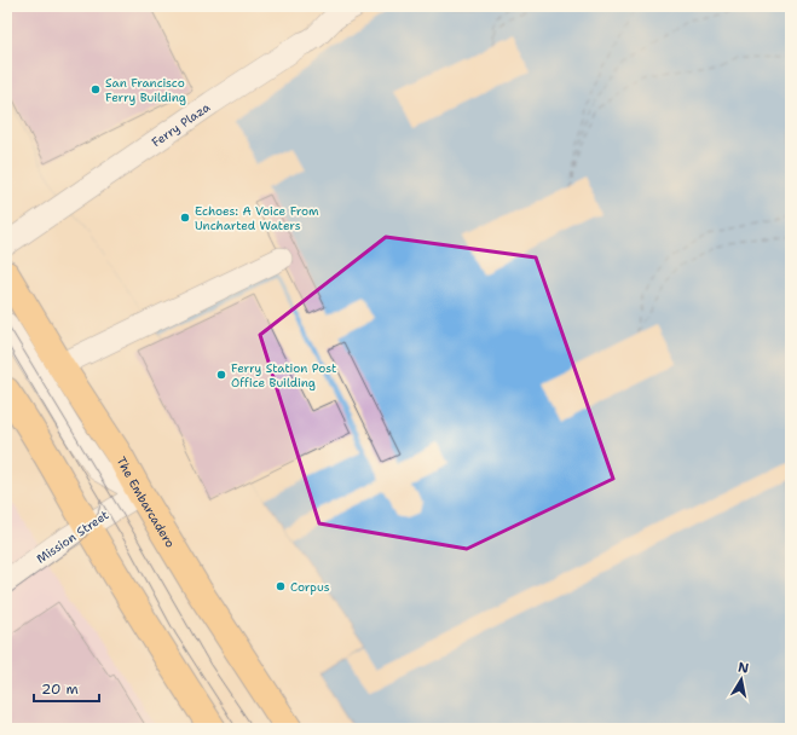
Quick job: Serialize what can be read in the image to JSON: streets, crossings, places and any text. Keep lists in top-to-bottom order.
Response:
{
  "streets": {
    "main road": ["The Embarcadero"],
    "street": ["Ferry Plaza", "Mission Street"]
  },
  "crossings": [
    ["The Embarcadero", "Mission Street"]
  ],
  "places": [
    "San Francisco Ferry Building",
    "Echoes: A Voice From Uncharted Waters",
    "Ferry Station Post Office Building",
    "Corpus"
  ],
  "scale_bar": "20 m",
  "north": "top"
}
